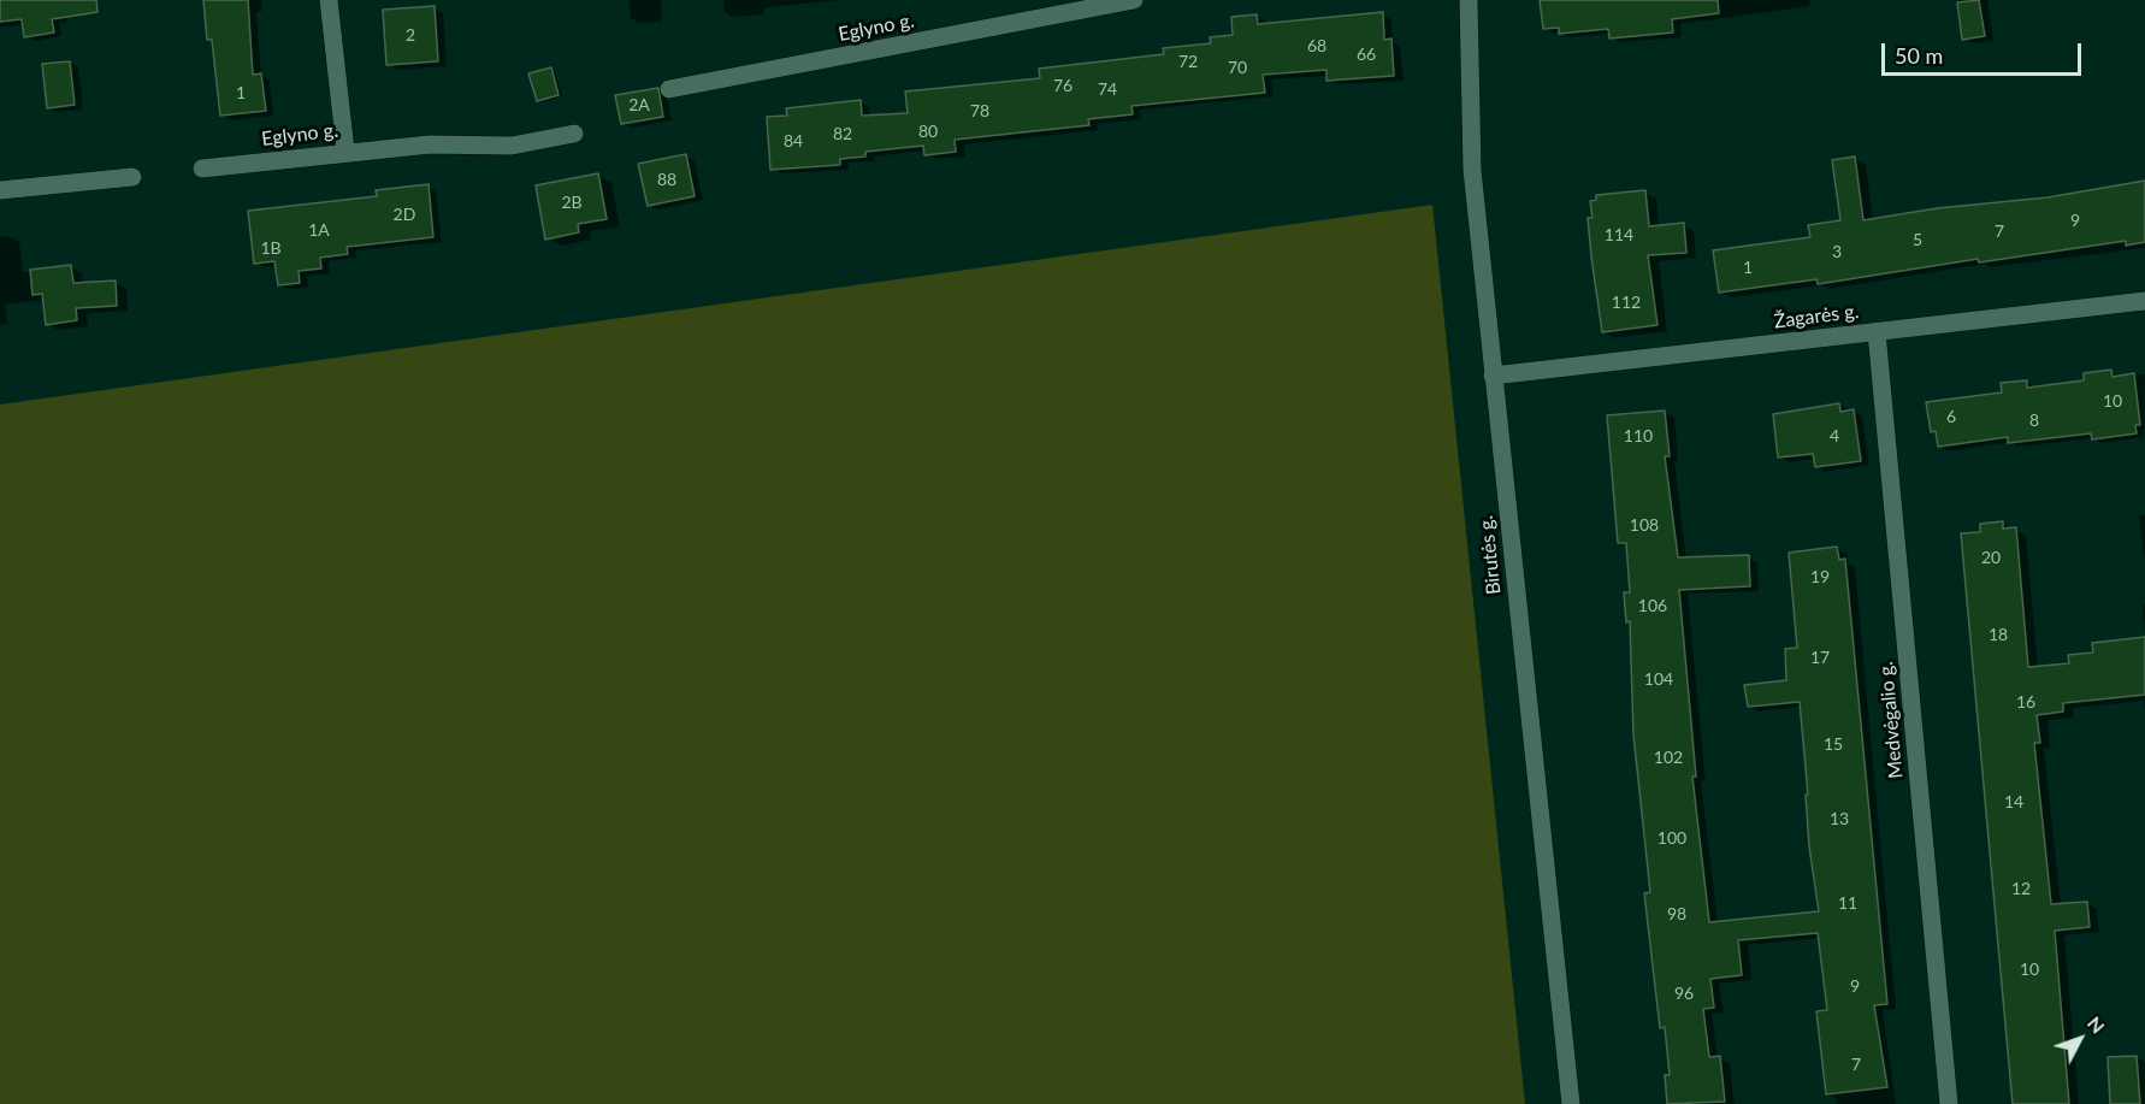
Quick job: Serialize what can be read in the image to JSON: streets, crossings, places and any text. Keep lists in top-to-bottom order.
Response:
{
  "streets": {
    "street": [
      "Eglyno g.",
      "Žagarės g.",
      "Birutės g.",
      "Medvėgalio g."
    ]
  },
  "crossings": [
    ["Žagarės g.", "Birutės g."],
    ["Žagarės g.", "Medvėgalio g."]
  ],
  "house_numbers": [
    "2",
    "68",
    "66",
    "72",
    "70",
    "76",
    "74",
    "1",
    "2A",
    "78",
    "80",
    "82",
    "84",
    "88",
    "2B",
    "2D",
    "9",
    "1A",
    "7",
    "114",
    "5",
    "1B",
    "3",
    "1",
    "112",
    "10",
    "6",
    "8",
    "110",
    "4",
    "108",
    "20",
    "19",
    "106",
    "18",
    "17",
    "104",
    "16",
    "15",
    "102",
    "14",
    "13",
    "100",
    "12",
    "11",
    "98",
    "10",
    "9",
    "96",
    "7"
  ],
  "scale_bar": "50 m",
  "north": "top right"
}
